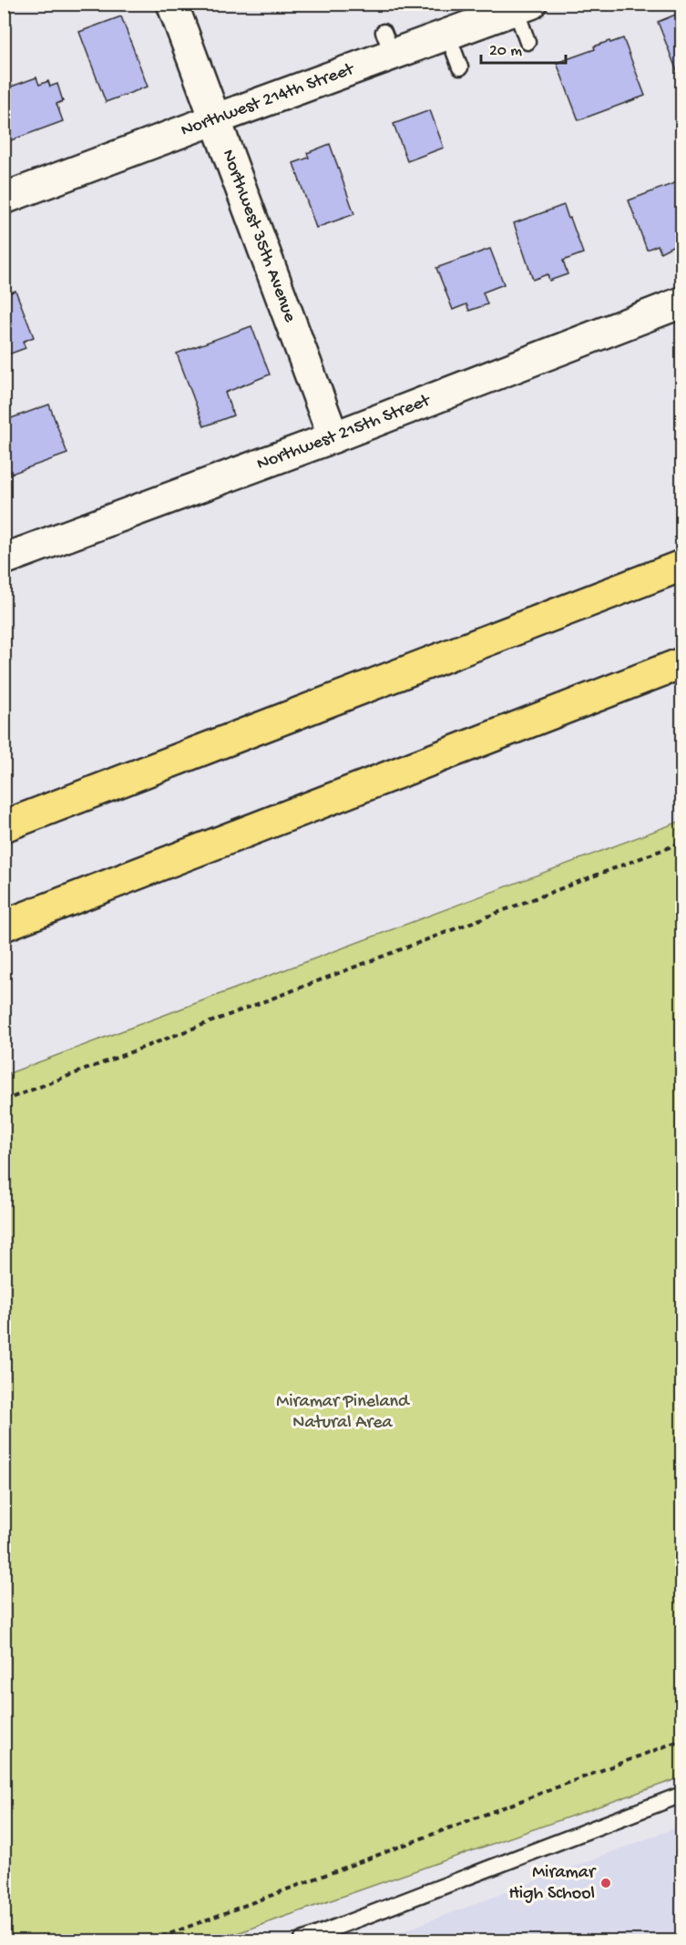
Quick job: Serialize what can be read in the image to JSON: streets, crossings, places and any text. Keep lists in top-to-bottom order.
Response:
{
  "streets": {
    "street": ["Northwest 214th Street", "Northwest 35th Avenue", "Northwest 215th Street"]
  },
  "crossings": [
    ["Northwest 214th Street", "Northwest 35th Avenue"],
    ["Northwest 35th Avenue", "Northwest 215th Street"]
  ],
  "parks": ["Miramar Pineland Natural Area"],
  "places": ["Miramar High School"],
  "scale_bar": "20 m"
}
